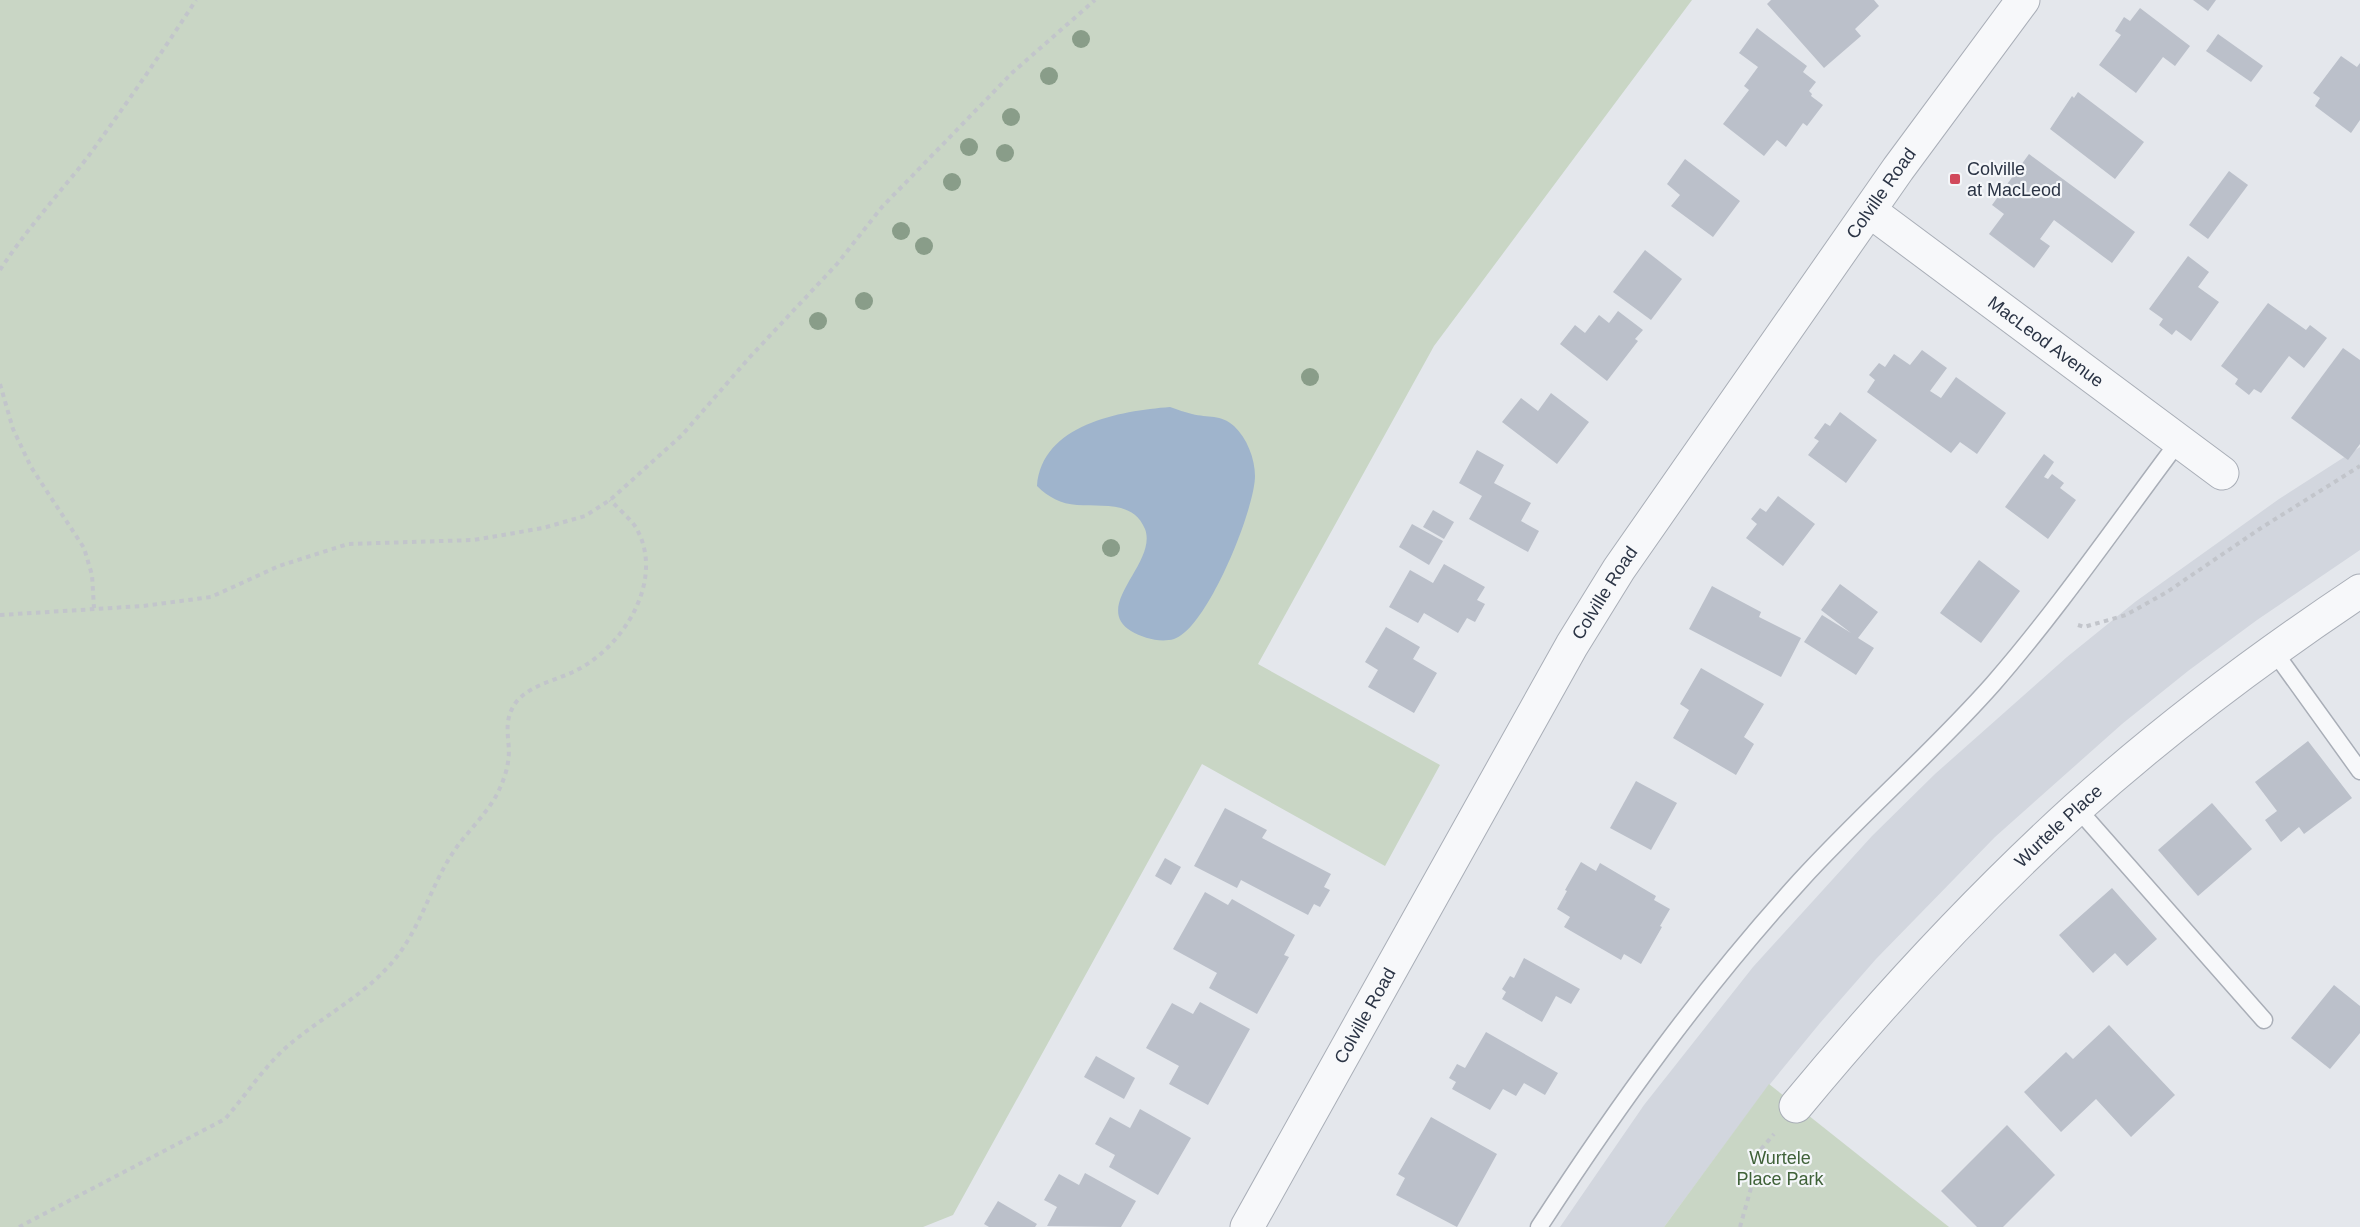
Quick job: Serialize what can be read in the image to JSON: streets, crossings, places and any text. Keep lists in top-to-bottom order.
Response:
{
  "streets": {
    "street": ["Colville Road", "MacLeod Avenue", "Wurtele Place"]
  },
  "crossings": [
    ["Colville Road", "MacLeod Avenue"]
  ],
  "parks": ["Wurtele Place Park"],
  "places": {
    "transit": ["Colville at MacLeod"]
  }
}
